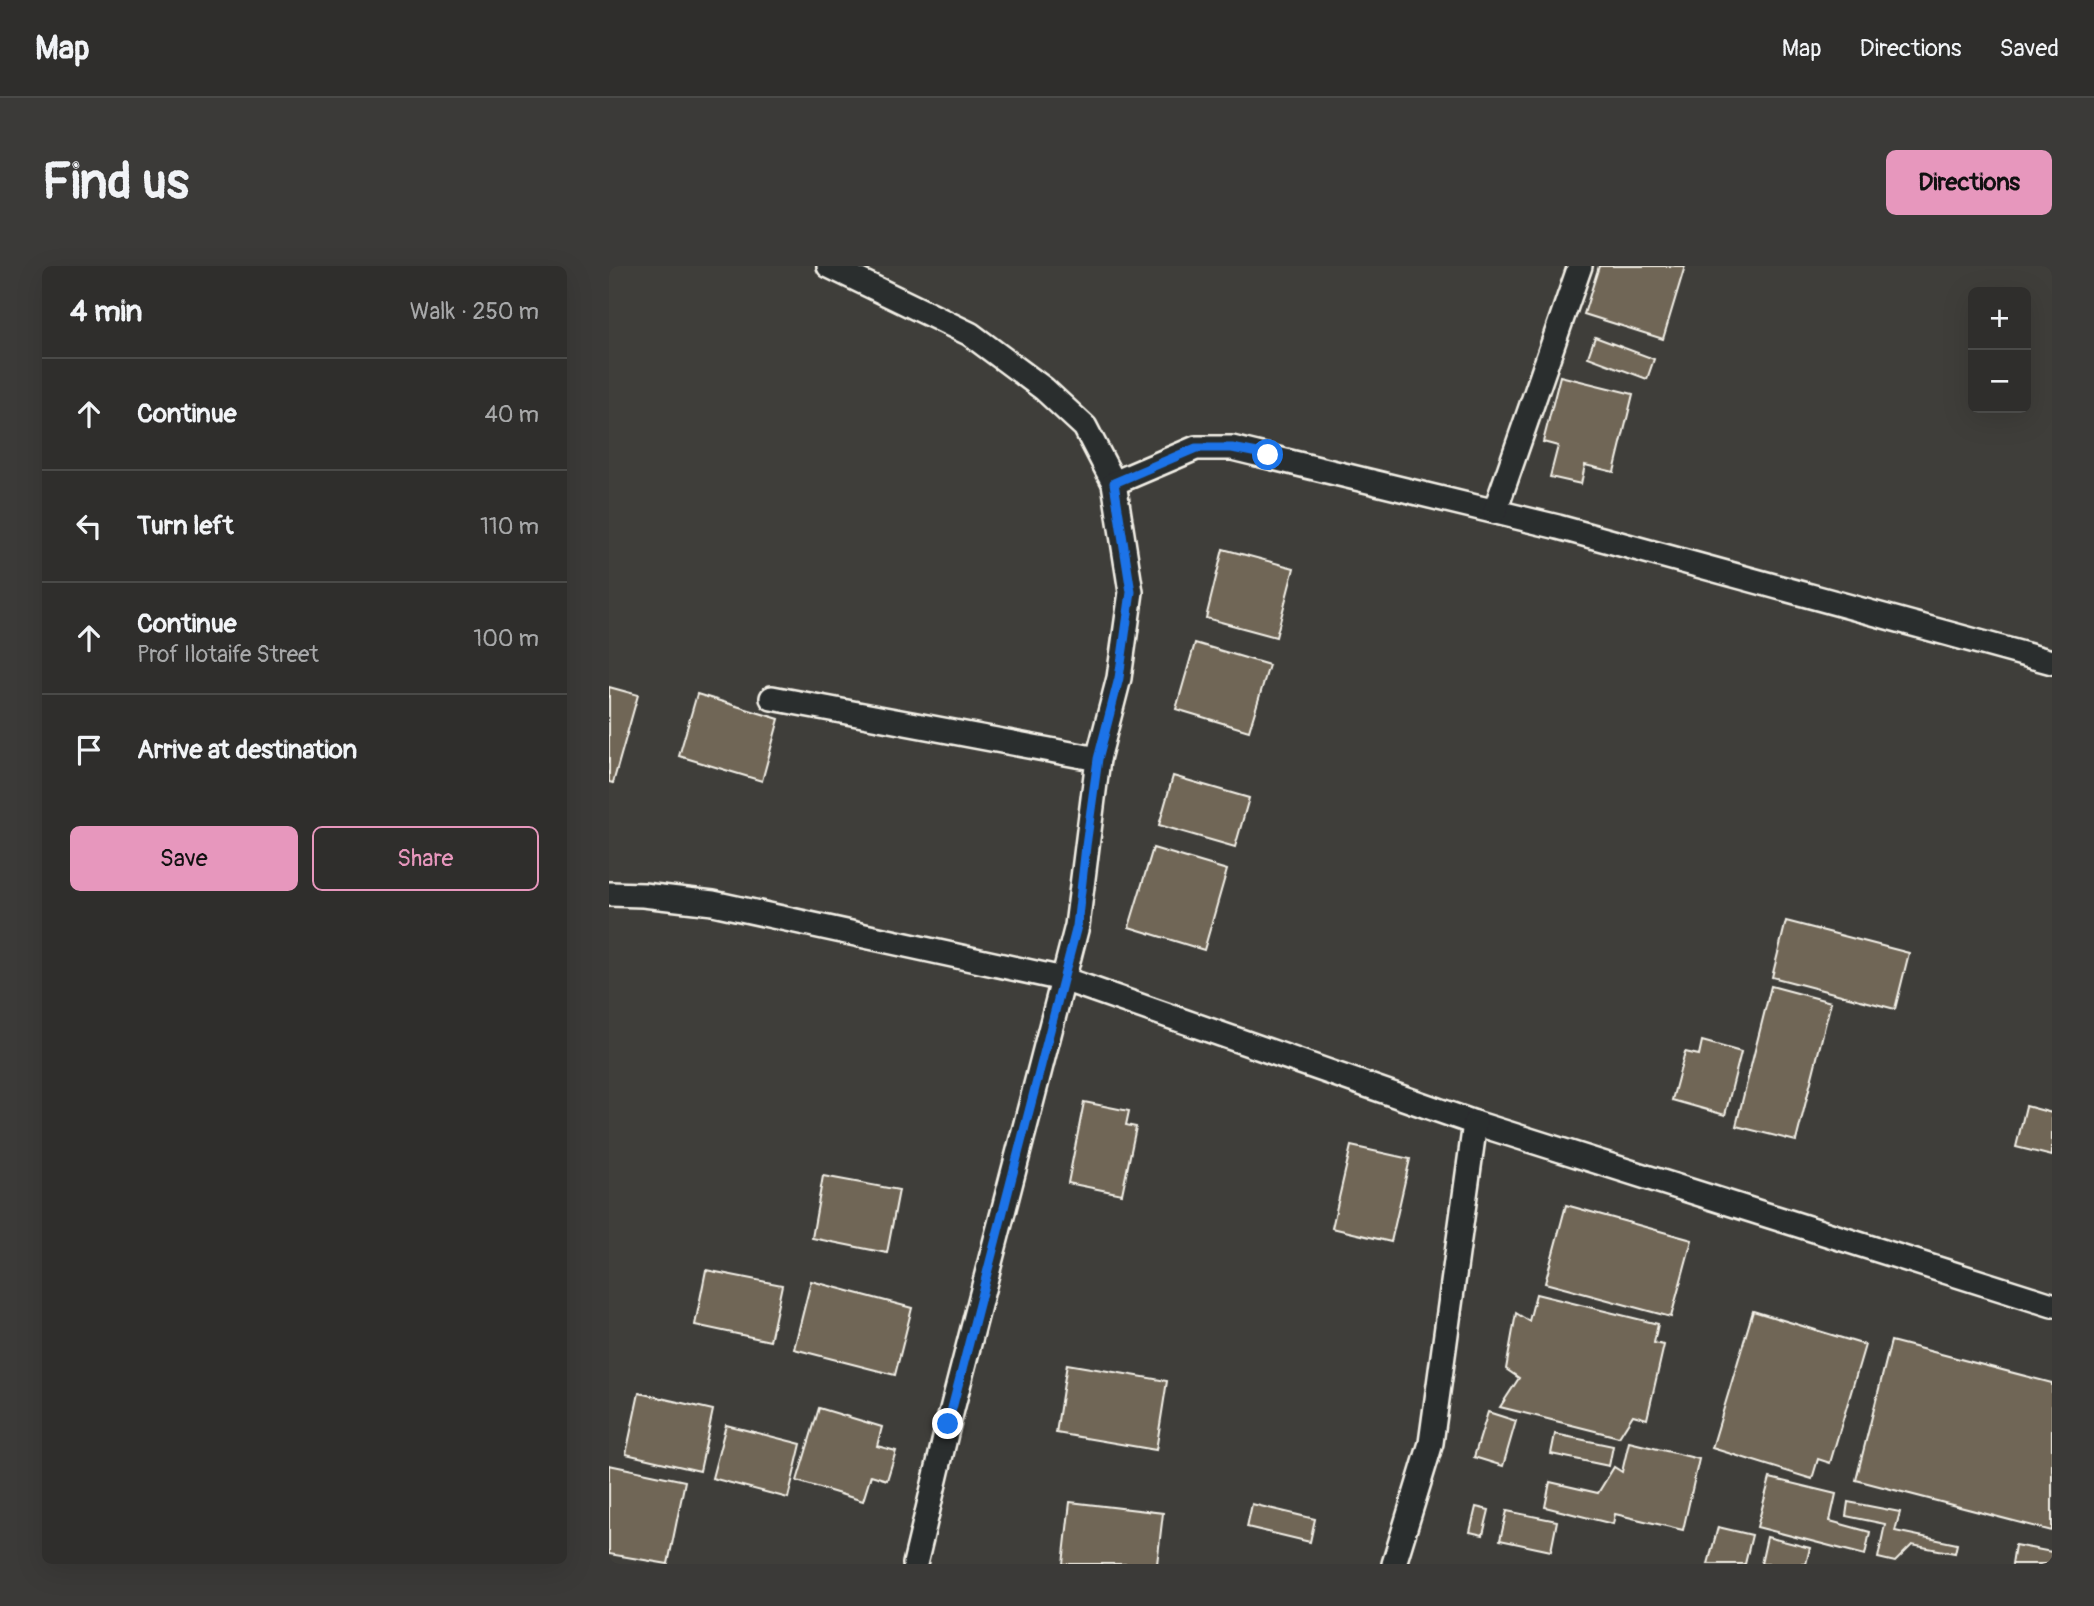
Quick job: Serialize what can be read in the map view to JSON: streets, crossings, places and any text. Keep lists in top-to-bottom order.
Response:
{
  "page": {
    "header": "Map",
    "nav": ["Map", "Directions", "Saved"],
    "buttons": [
      "Directions",
      ["Save", "Share"]
    ],
    "title": "Find us",
    "heading": ["4 min", "Walk · 250 m"],
    "map_buttons": ["+", "−"],
    "list": [
      ["Continue", "40 m"],
      ["Turn left", "110 m"],
      ["Continue", "Prof Ilotaife Street", "100 m"],
      "Arrive at destination"
    ]
  }
}
